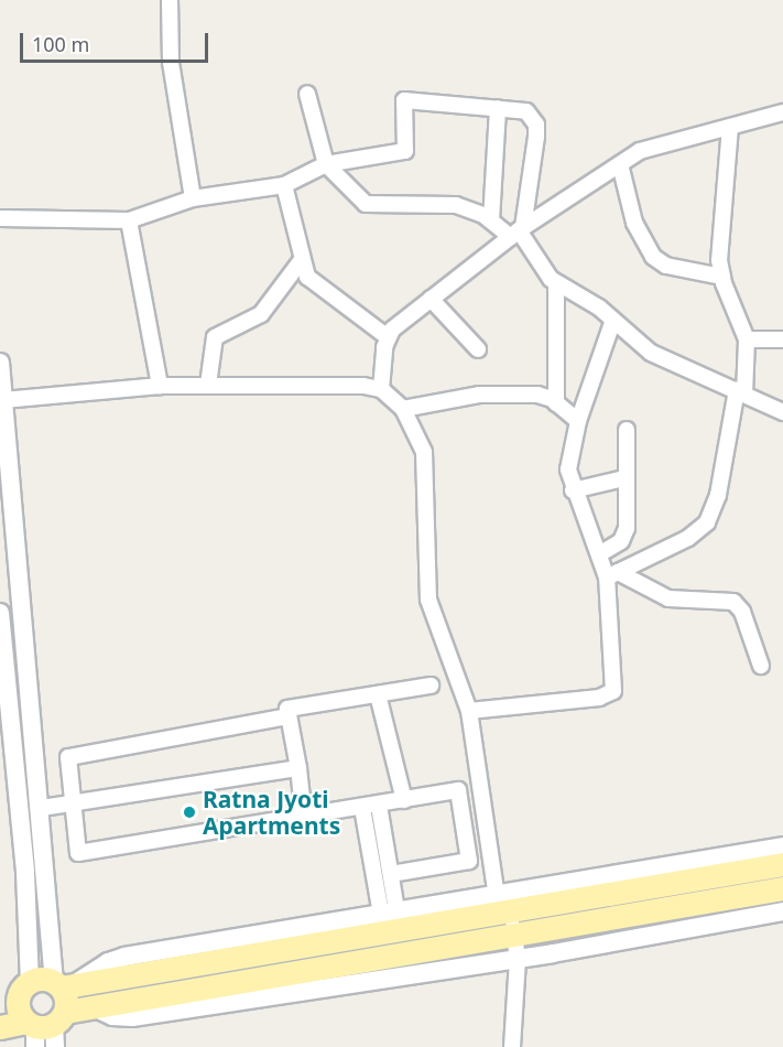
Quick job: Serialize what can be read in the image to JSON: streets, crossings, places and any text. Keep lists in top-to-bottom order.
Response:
{
  "places": ["Ratna Jyoti Apartments"],
  "scale_bar": "100 m"
}
